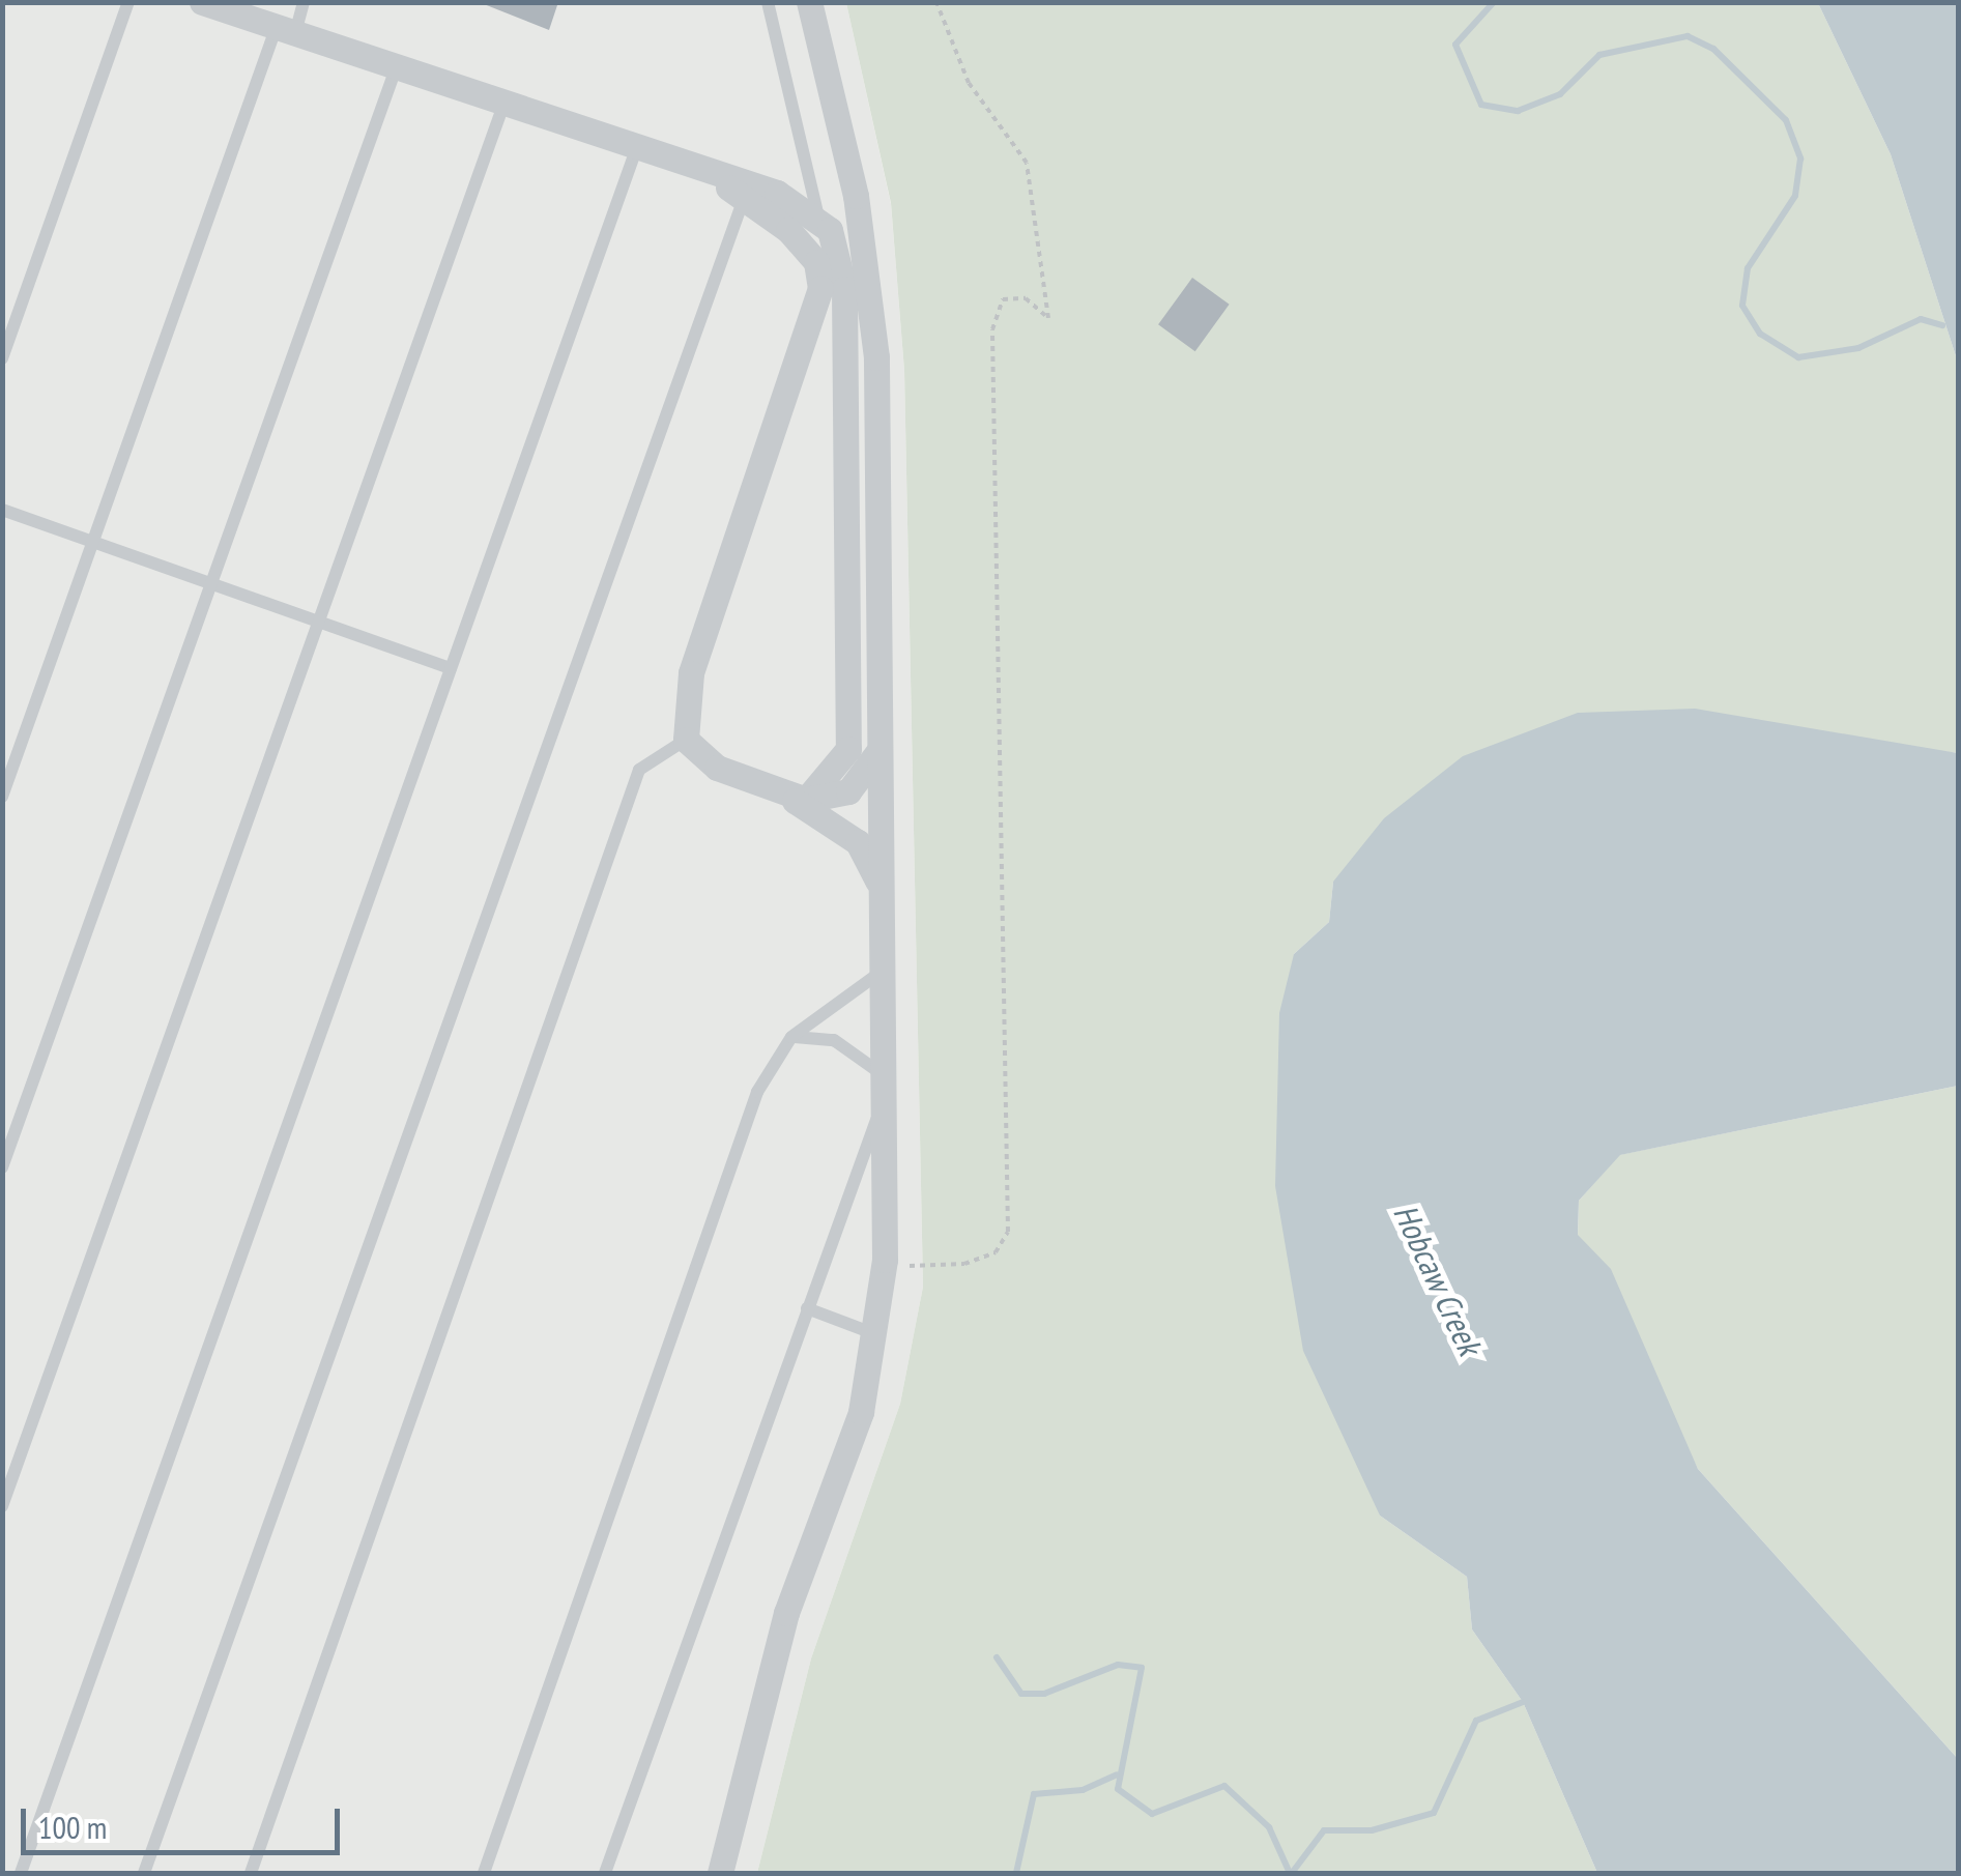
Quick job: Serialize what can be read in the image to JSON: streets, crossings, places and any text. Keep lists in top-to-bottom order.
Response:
{
  "water": ["Hobcaw Creek"],
  "scale_bar": "100 m"
}
